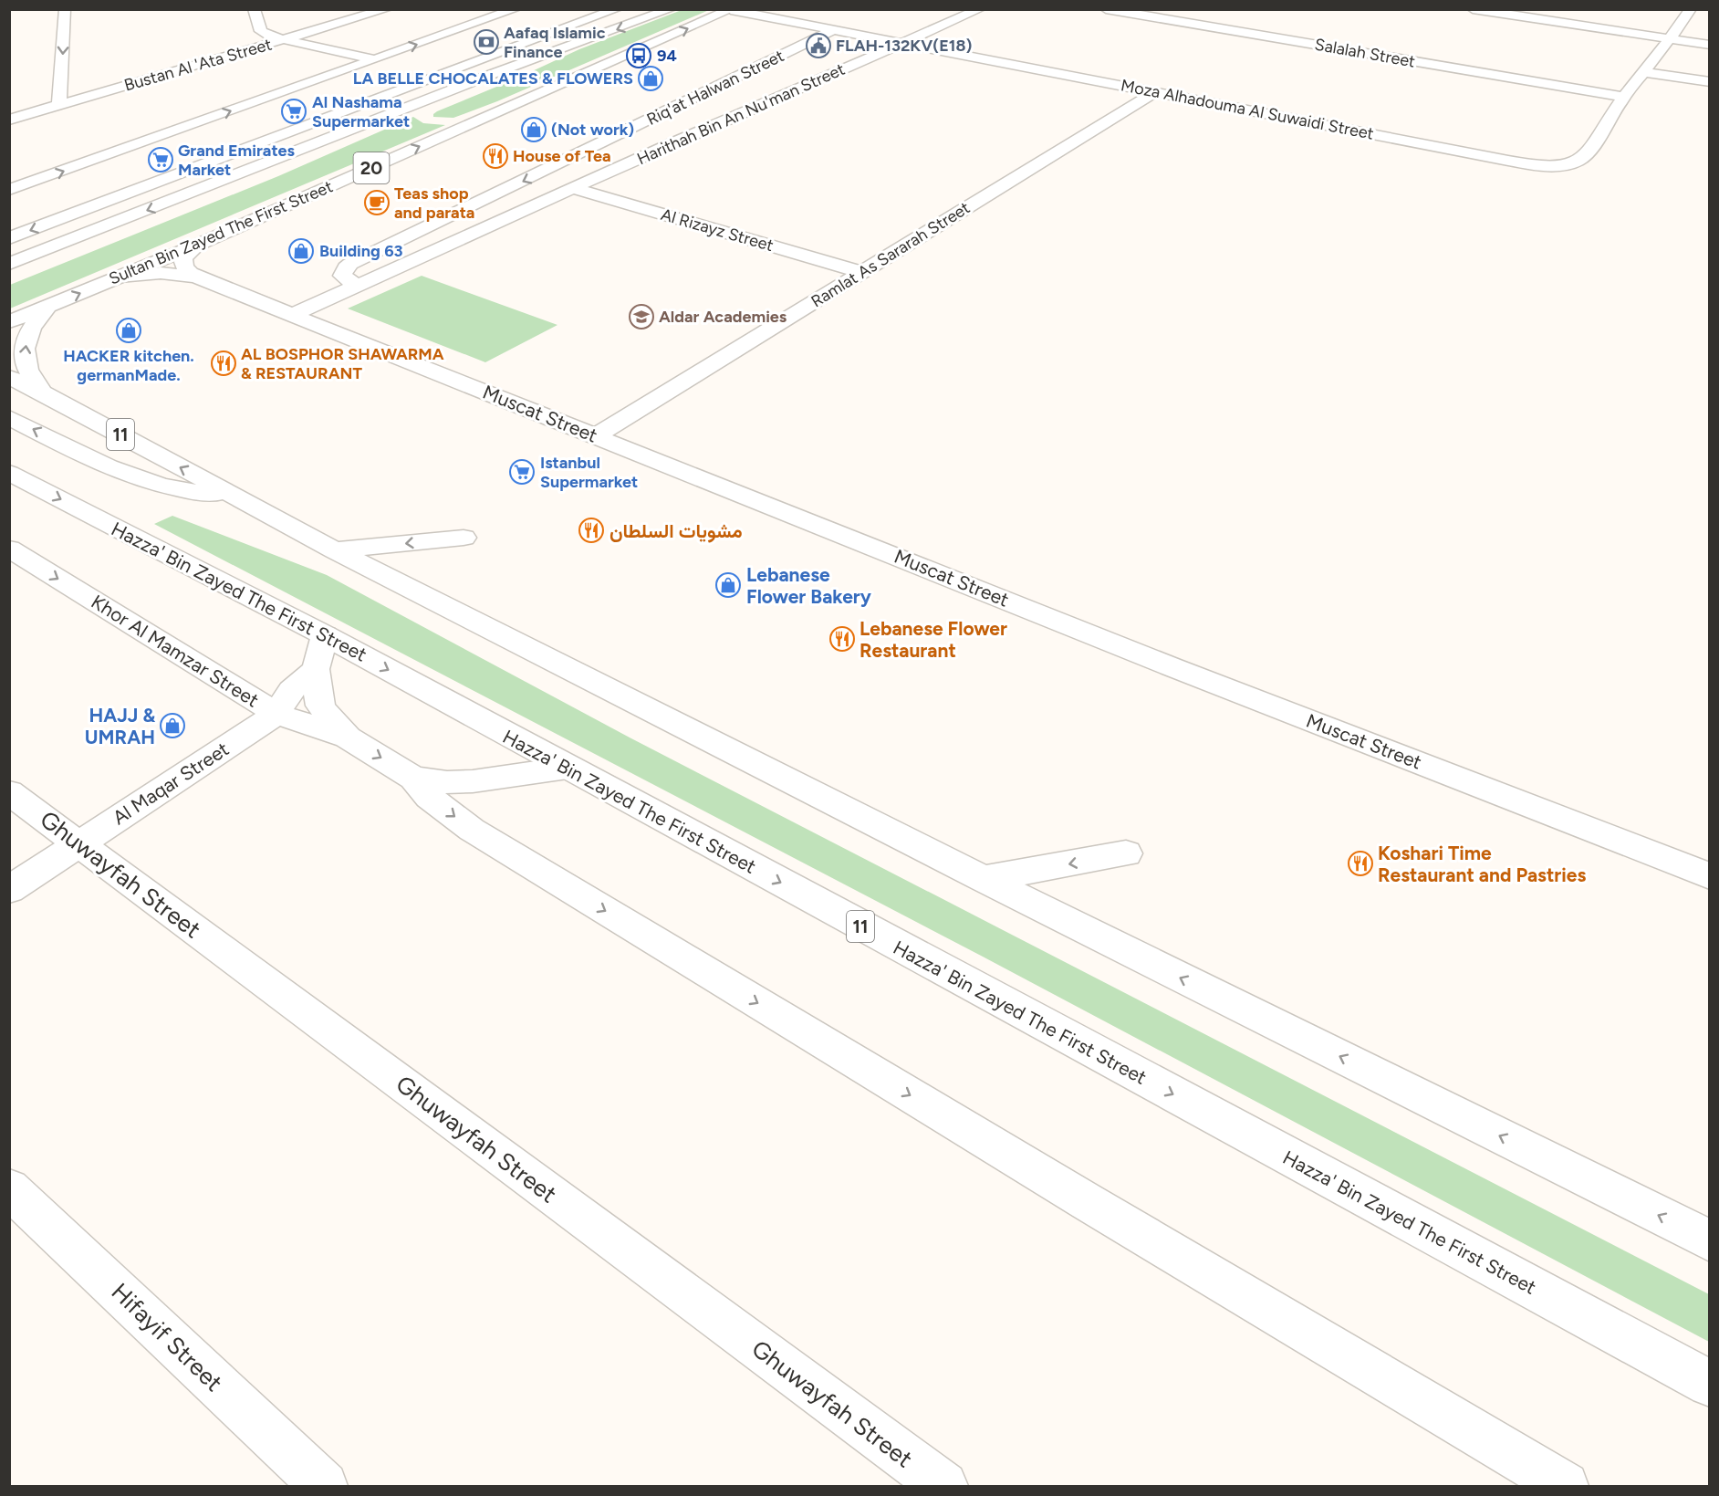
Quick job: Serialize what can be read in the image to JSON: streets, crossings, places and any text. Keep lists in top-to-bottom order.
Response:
{
  "streets": {
    "street": [
      "Salalah Street",
      "Bustan Al 'Ata Street",
      "Riq'at Halwan Street",
      "Moza Alhadouma Al Suwaidi Street",
      "Harithah Bin An Nu'man Street",
      "20",
      "Al Rizayz Street",
      "Sultan Bin Zayed The First Street",
      "Ramlat As Sararah Street",
      "Muscat Street",
      "11",
      "Hazza' Bin Zayed The First Street",
      "Khor Al Mamzar Street",
      "Al Maqar Street",
      "Ghuwayfah Street",
      "Hifayif Street"
    ]
  },
  "crossings": [
    ["Salalah Street", "Moza Alhadouma Al Suwaidi Street"],
    ["Riq'at Halwan Street", "Moza Alhadouma Al Suwaidi Street"],
    ["Riq'at Halwan Street", "Harithah Bin An Nu'man Street"],
    ["Moza Alhadouma Al Suwaidi Street", "Harithah Bin An Nu'man Street"],
    ["Moza Alhadouma Al Suwaidi Street", "Sultan Bin Zayed The First Street"],
    ["Moza Alhadouma Al Suwaidi Street", "Ramlat As Sararah Street"],
    ["Harithah Bin An Nu'man Street", "Al Rizayz Street"],
    ["Harithah Bin An Nu'man Street", "Muscat Street"],
    ["Al Rizayz Street", "Ramlat As Sararah Street"],
    ["Sultan Bin Zayed The First Street", "Muscat Street"],
    ["Ramlat As Sararah Street", "Muscat Street"],
    ["Khor Al Mamzar Street", "Al Maqar Street"],
    ["Al Maqar Street", "Ghuwayfah Street"]
  ],
  "places": {
    "bank": ["Aafaq Islamic Finance"],
    "public building": ["FLAH-132KV(E18)"],
    "bus stop": ["94"],
    "shop": [
      "LA BELLE CHOCALATES & FLOWERS",
      "(Not work)",
      "Building 63",
      "HACKER kitchen. germanMade.",
      "Lebanese Flower Bakery",
      "HAJJ & UMRAH"
    ],
    "supermarket": ["Al Nashama Supermarket", "Grand Emirates Market", "Istanbul Supermarket"],
    "restaurant": [
      "House of Tea",
      "AL BOSPHOR SHAWARMA & RESTAURANT",
      "مشويات السلطان",
      "Lebanese Flower Restaurant",
      "Koshari Time Restaurant and Pastries"
    ],
    "cafe": ["Teas shop and parata"],
    "school or university": ["Aldar Academies"]
  }
}
